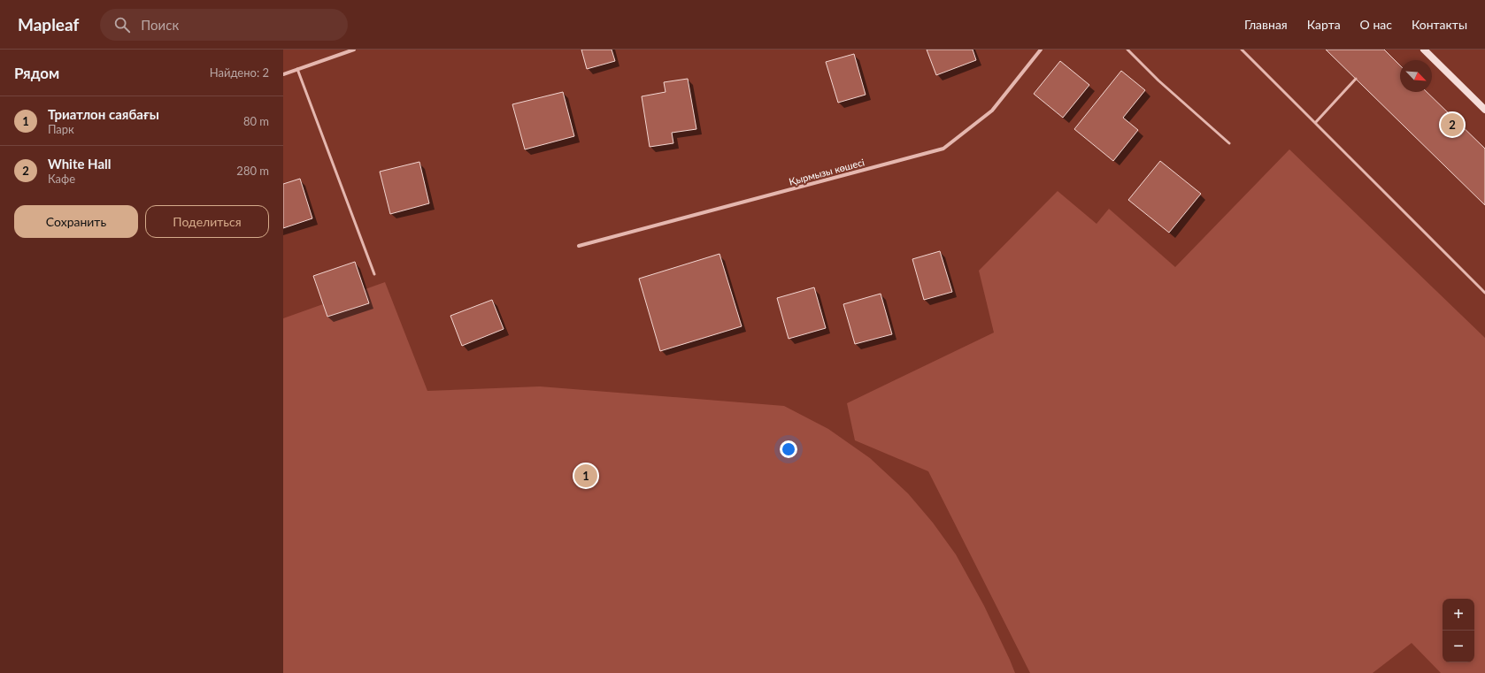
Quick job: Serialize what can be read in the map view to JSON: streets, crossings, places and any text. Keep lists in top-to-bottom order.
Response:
{
  "streets": {
    "street": ["Қырмызы көшесі"]
  },
  "north": "bottom right",
  "page": {
    "header": "Mapleaf",
    "search": "Поиск",
    "nav": [
      "Главная",
      "Карта",
      "О нас",
      "Контакты"
    ],
    "heading": ["Рядом", "Найдено: 2"],
    "list": [
      {
        "mark": "1",
        "name": "Триатлон саябағы",
        "note": "Парк",
        "value": "80 m"
      },
      {
        "mark": "2",
        "name": "White Hall",
        "note": "Кафе",
        "value": "280 m"
      }
    ],
    "pins": ["2", "1"],
    "buttons": ["Сохранить", "Поделиться"],
    "map_buttons": ["+", "−"]
  }
}
